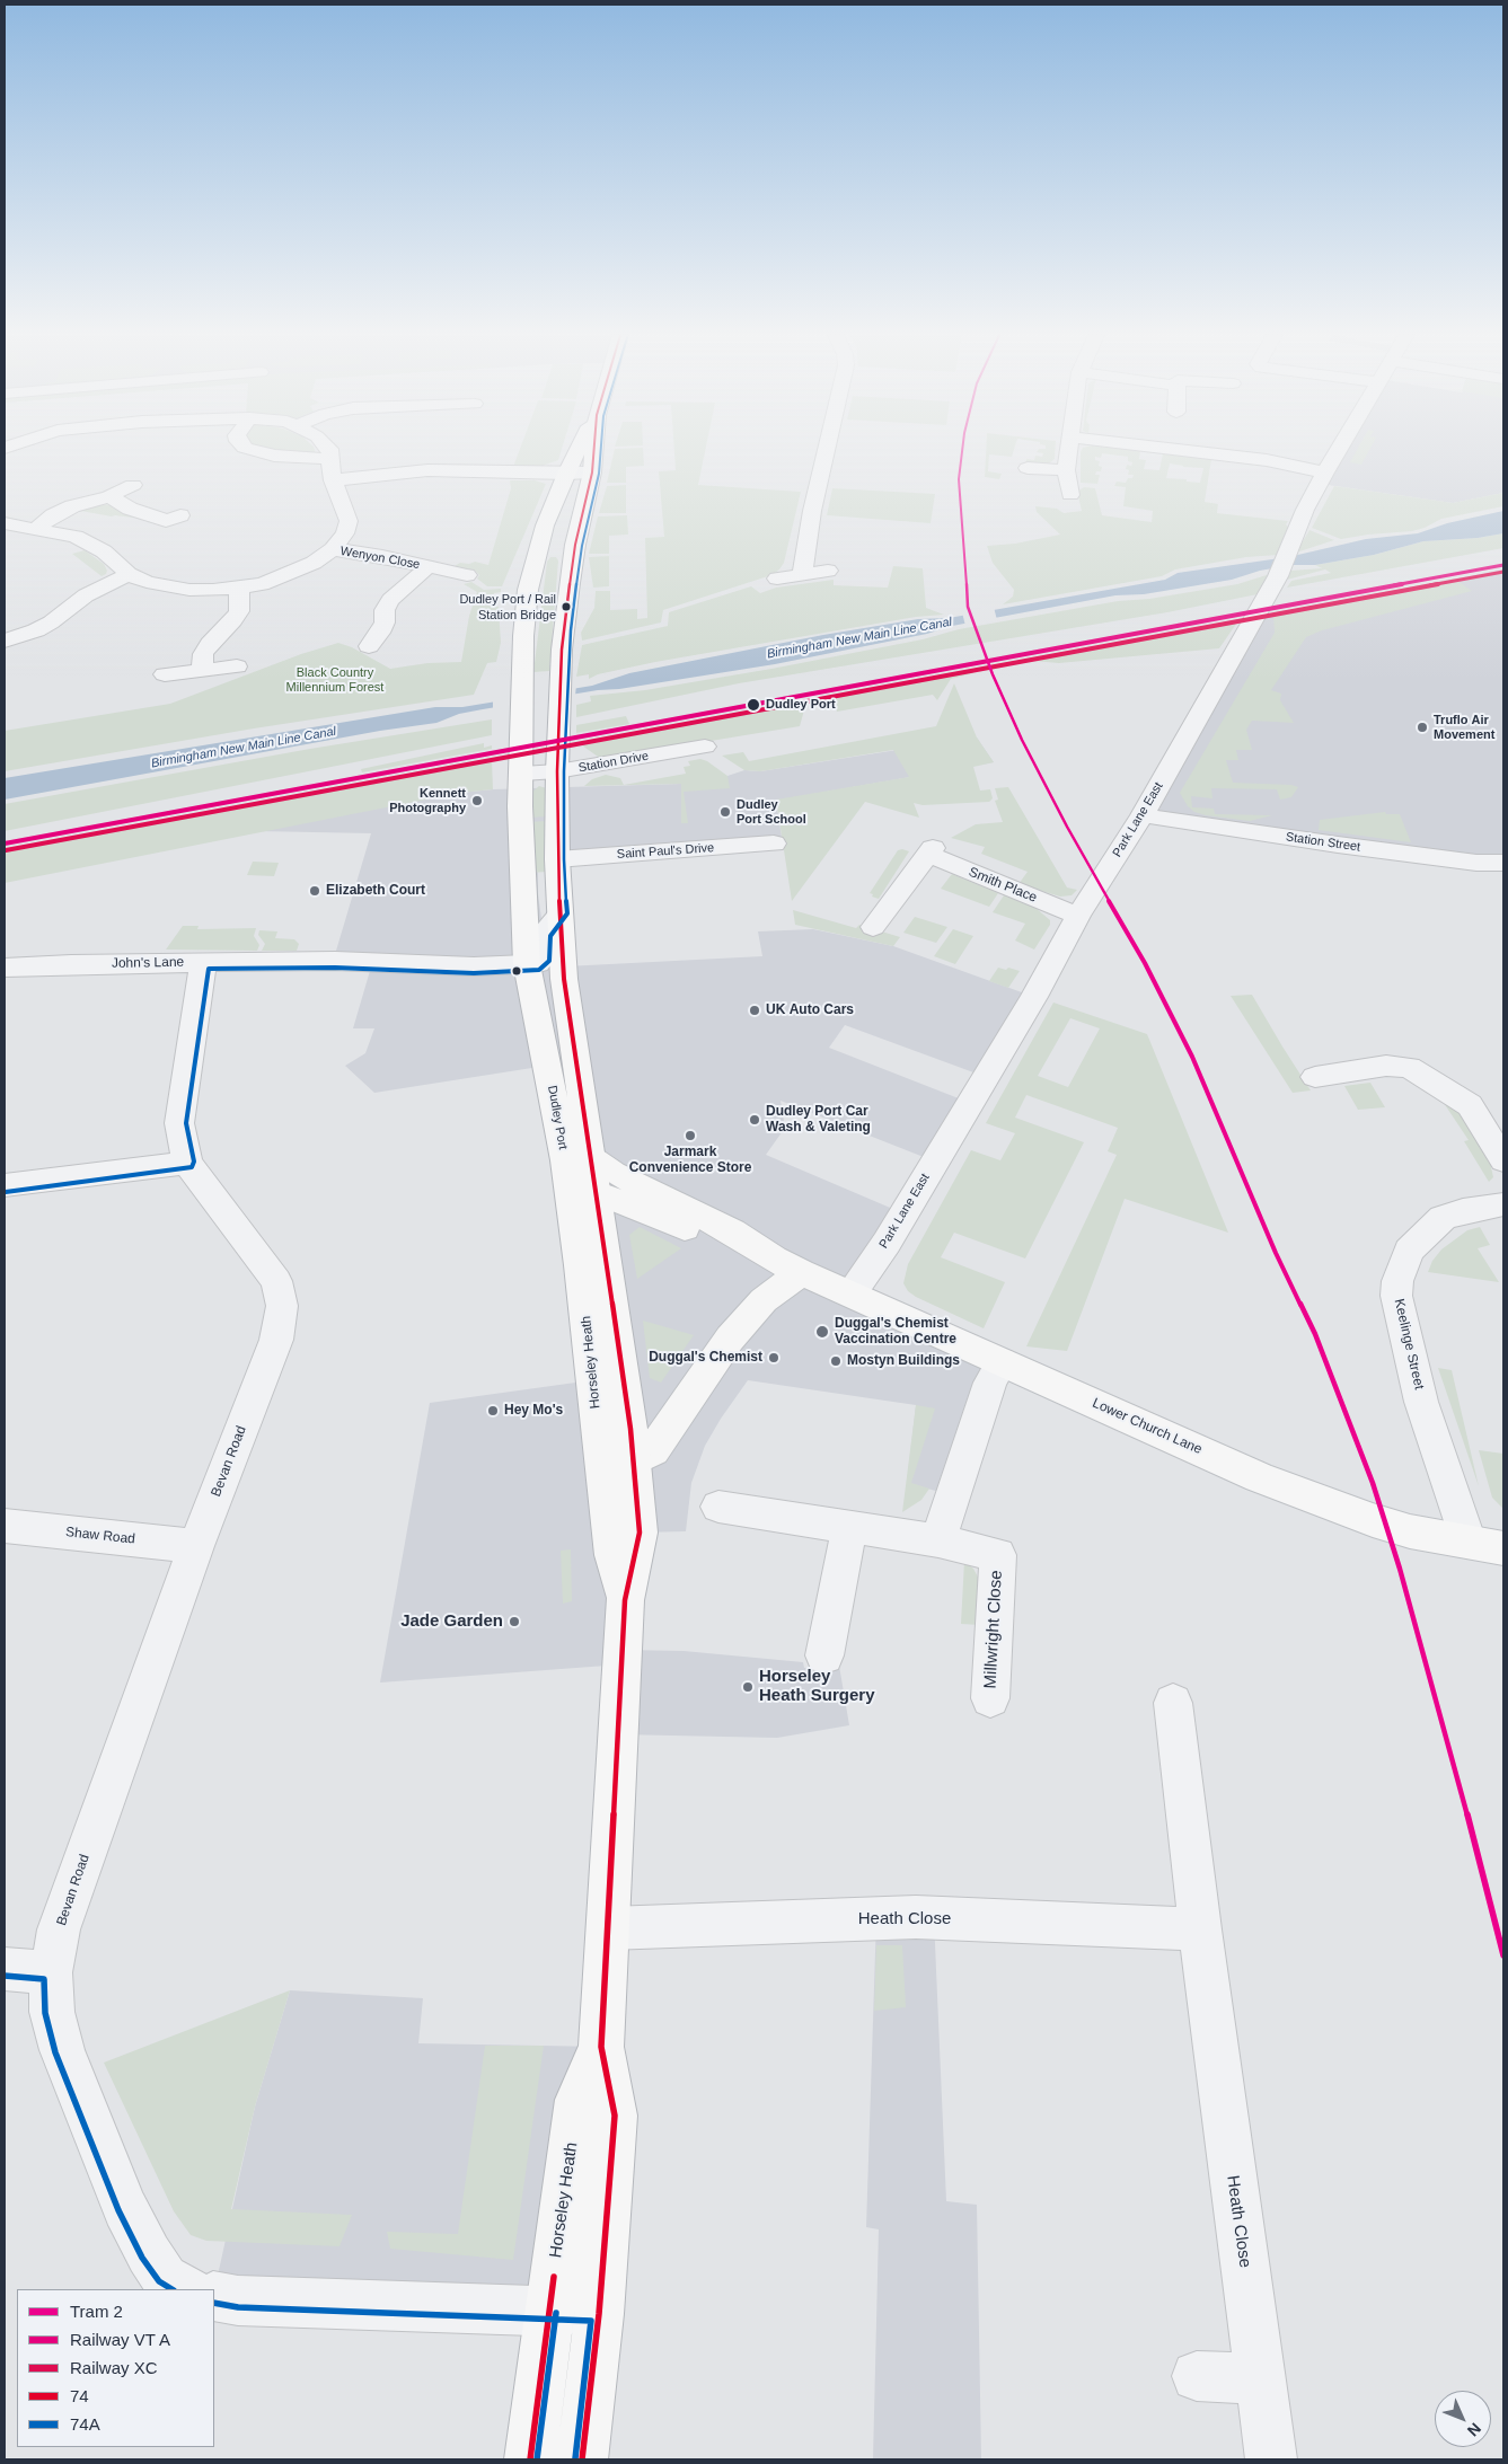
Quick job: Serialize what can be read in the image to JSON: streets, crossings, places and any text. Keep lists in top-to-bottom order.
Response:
{
  "streets": {
    "main road": ["Dudley Port", "Horseley Heath", "Lower Church Lane"],
    "street": [
      "Wenyon Close",
      "Station Drive",
      "Park Lane East",
      "Station Street",
      "Saint Paul's Drive",
      "Smith Place",
      "John's Lane",
      "Keelinge Street",
      "Bevan Road",
      "Shaw Road",
      "Millwright Close",
      "Heath Close"
    ]
  },
  "crossings": [
    ["Station Drive", "Dudley Port"],
    ["Park Lane East", "Station Street"],
    ["Park Lane East", "Smith Place"],
    ["Park Lane East", "Lower Church Lane"],
    ["Saint Paul's Drive", "Dudley Port"],
    ["John's Lane", "Dudley Port"],
    ["John's Lane", "Bevan Road"],
    ["Dudley Port", "Horseley Heath"],
    ["Keelinge Street", "Lower Church Lane"],
    ["Horseley Heath", "Heath Close"],
    ["Bevan Road", "Shaw Road"]
  ],
  "water": ["Birmingham New Main Line Canal"],
  "parks": ["Black Country Millennium Forest"],
  "places": [
    "Dudley Port / Rail Station Bridge",
    "Dudley Port",
    "Truflo Air Movement",
    "Kennett Photography",
    "Dudley Port School",
    "Elizabeth Court",
    "UK Auto Cars",
    "Dudley Port Car Wash & Valeting",
    "Jarmark Convenience Store",
    "Duggal's Chemist Vaccination Centre",
    "Duggal's Chemist",
    "Mostyn Buildings",
    "Hey Mo's",
    "Jade Garden",
    "Horseley Heath Surgery"
  ],
  "lines": [
    "tram line 2",
    "transit line 74",
    "transit line 74A",
    "rail line XC"
  ],
  "legend": [
    "Tram 2",
    "Railway VT A",
    "Railway XC",
    "74",
    "74A"
  ],
  "north": "bottom right"
}
